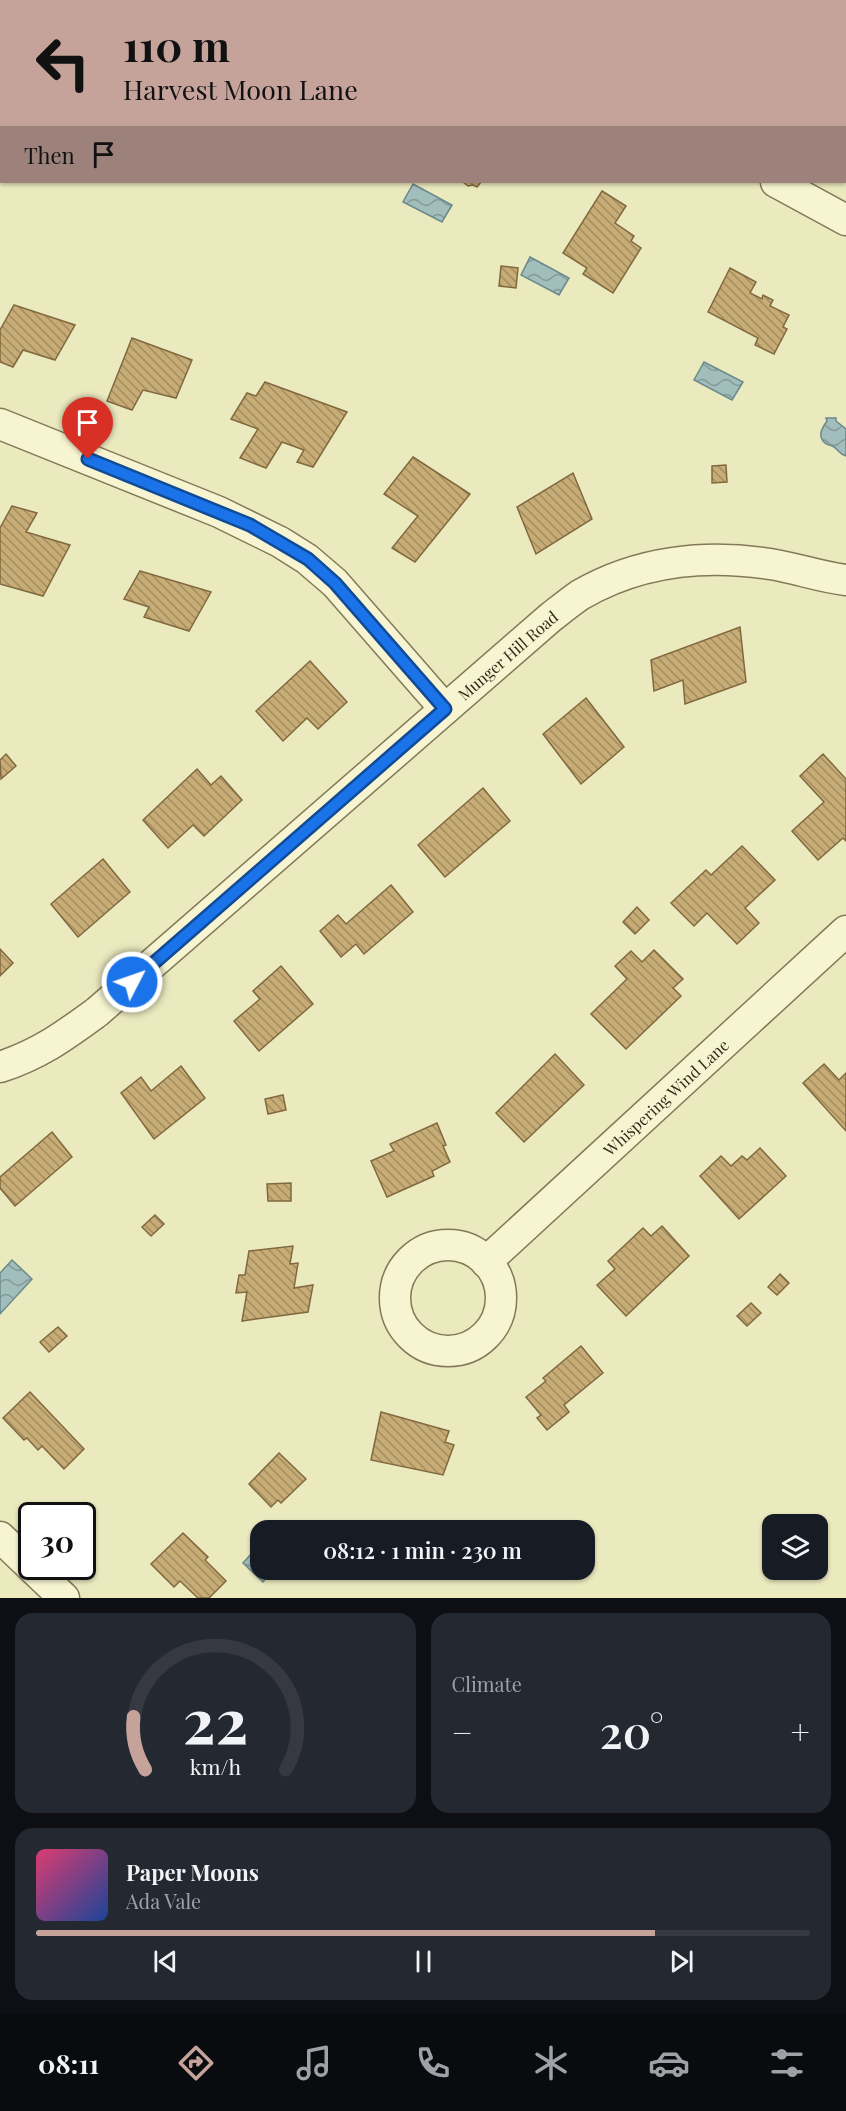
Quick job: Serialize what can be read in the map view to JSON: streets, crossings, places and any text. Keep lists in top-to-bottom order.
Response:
{
  "streets": {
    "street": ["Munger Hill Road", "Whispering Wind Lane"]
  },
  "page": {
    "turn": ["110 m", "Harvest Moon Lane"],
    "then": "Then",
    "limit": "30",
    "trip": "08:12 · 1 min · 230 m",
    "tile": "Climate",
    "heat": ["−", "20°", "+"],
    "song": ["Paper Moons", "Ada Vale"],
    "tabs": "08:11",
    "gauge": ["22", "km/h"]
  }
}
